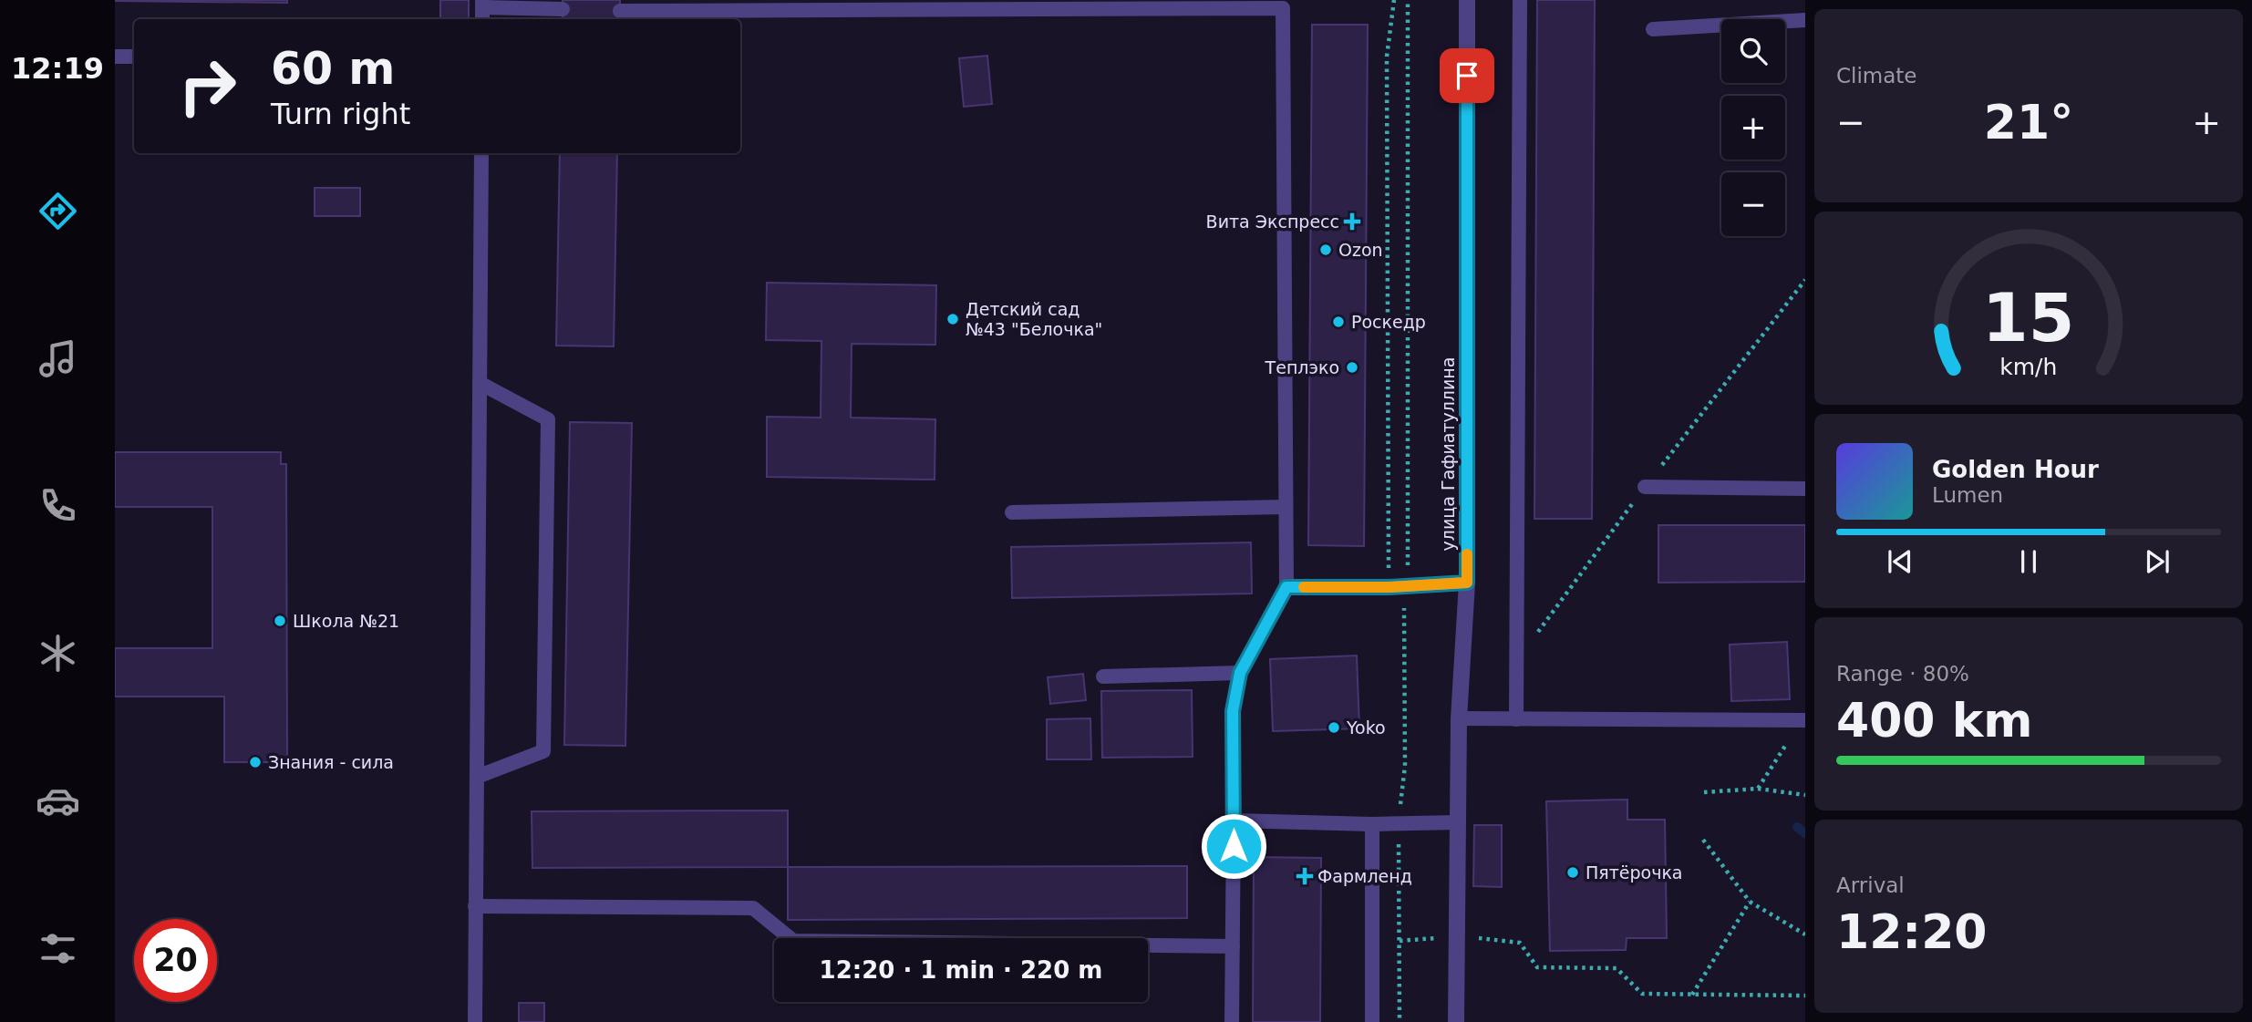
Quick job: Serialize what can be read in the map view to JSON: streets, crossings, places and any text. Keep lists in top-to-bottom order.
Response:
{
  "streets": {
    "street": ["улица Гафиатуллина"]
  },
  "places": {
    "health": ["Вита Экспресс", "Фармленд"],
    "other": [
      "Ozon",
      "Детский сад №43 \"Белочка\"",
      "Роскедр",
      "Теплэко",
      "Школа №21",
      "Yoko",
      "Знания - сила",
      "Пятёрочка"
    ]
  },
  "page": {
    "tabs": "12:19",
    "tile": [
      "Climate",
      ["Range · 80%", "400 km"],
      ["Arrival", "12:20"]
    ],
    "map_buttons": ["+", "−"],
    "turn": ["60 m", "Turn right"],
    "heat": ["−", "21°", "+"],
    "song": ["Golden Hour", "Lumen"],
    "limit": "20",
    "trip": "12:20 · 1 min · 220 m",
    "gauge": ["15", "km/h"]
  }
}
